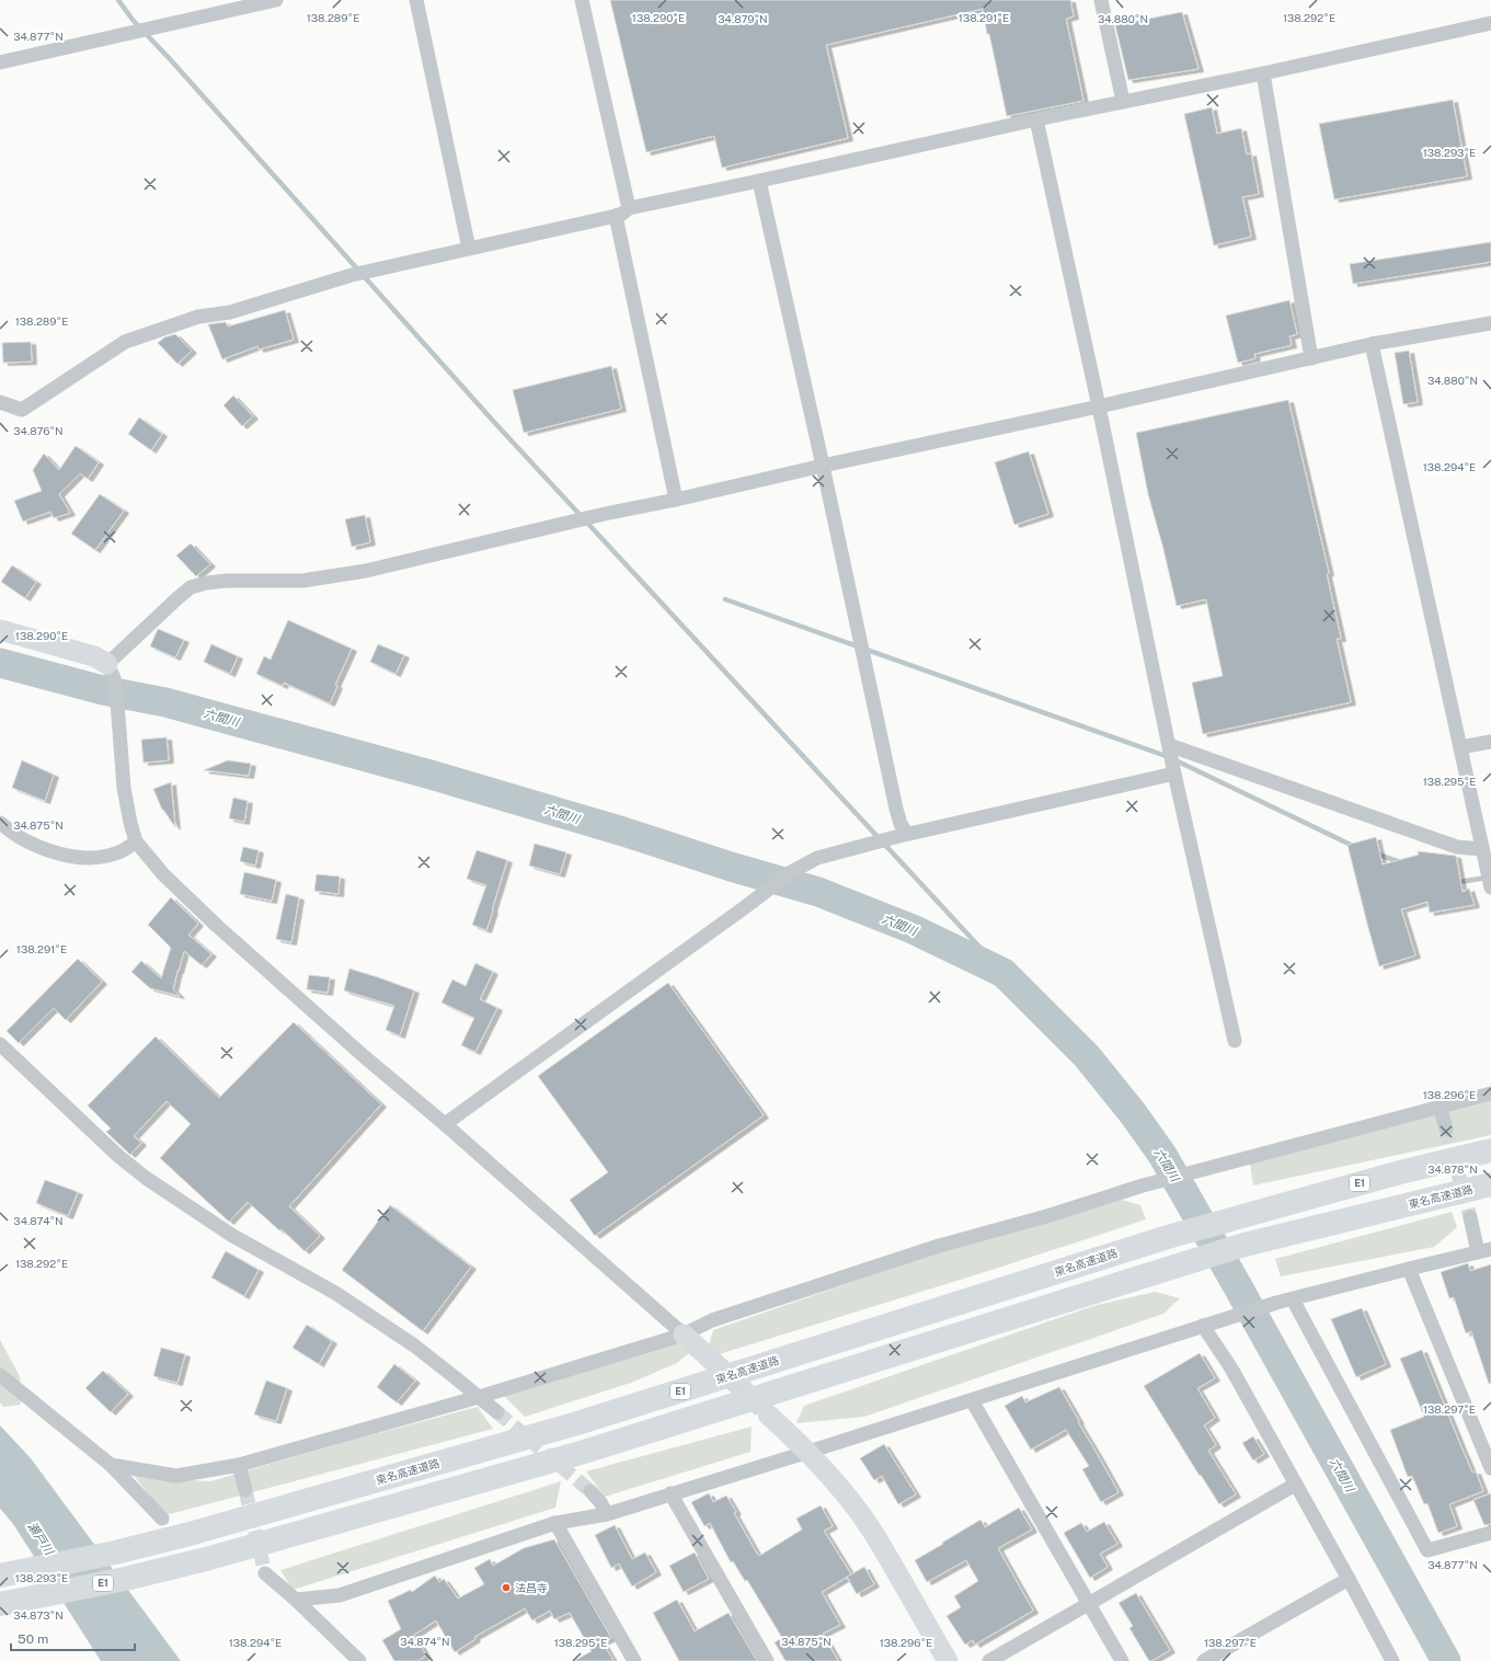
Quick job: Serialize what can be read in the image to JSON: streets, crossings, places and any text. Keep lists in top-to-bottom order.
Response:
{
  "streets": {
    "highway": ["E1", "東名高速道路"]
  },
  "water": ["六間川", "瀬戸川"],
  "places": ["法昌寺"],
  "scale_bar": "50 m",
  "coordinates": [
    "138.289°E",
    "138.290°E",
    "138.291°E",
    "138.292°E",
    "34.879°N",
    "34.880°N",
    "34.877°N",
    "138.293°E",
    "34.876°N",
    "138.294°E",
    "138.295°E",
    "34.875°N",
    "138.296°E",
    "34.878°N",
    "34.874°N",
    "138.297°E",
    "34.873°N"
  ]
}
